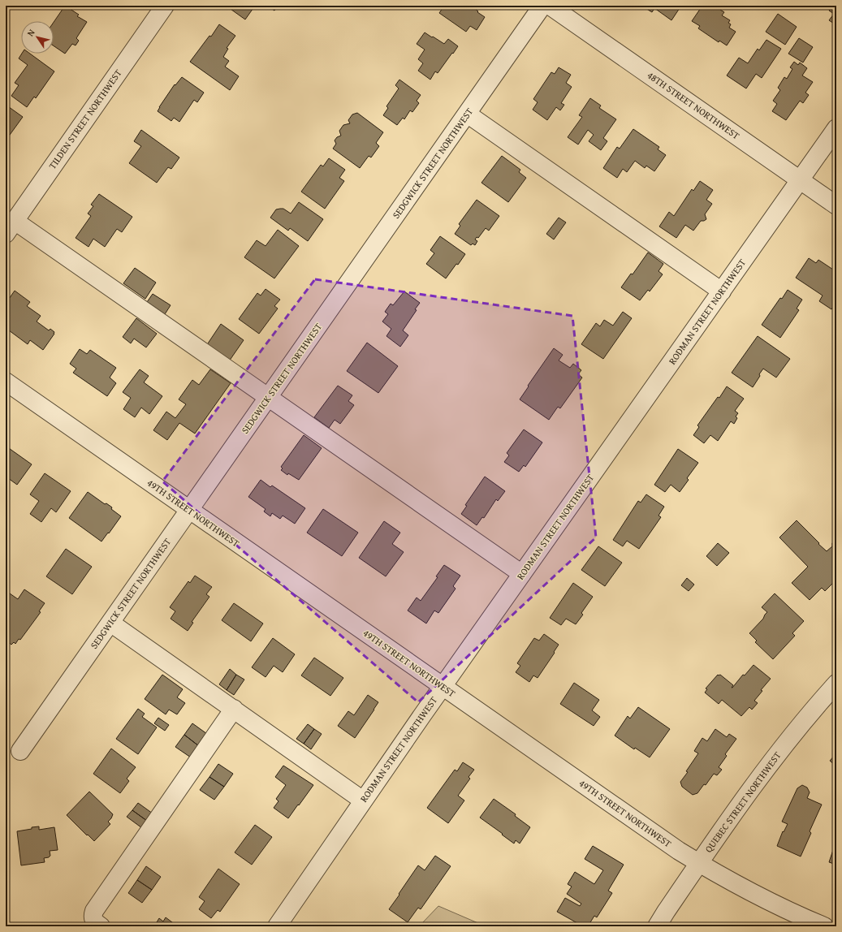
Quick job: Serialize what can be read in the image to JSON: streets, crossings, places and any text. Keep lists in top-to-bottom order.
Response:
{
  "streets": {
    "street": [
      "48TH STREET NORTHWEST",
      "TILDEN STREET NORTHWEST",
      "SEDGWICK STREET NORTHWEST",
      "RODMAN STREET NORTHWEST",
      "49TH STREET NORTHWEST",
      "QUEBEC STREET NORTHWEST"
    ]
  },
  "crossings": [
    ["48TH STREET NORTHWEST", "RODMAN STREET NORTHWEST"],
    ["SEDGWICK STREET NORTHWEST", "49TH STREET NORTHWEST"],
    ["RODMAN STREET NORTHWEST", "49TH STREET NORTHWEST"],
    ["49TH STREET NORTHWEST", "QUEBEC STREET NORTHWEST"]
  ],
  "north": "top left"
}
